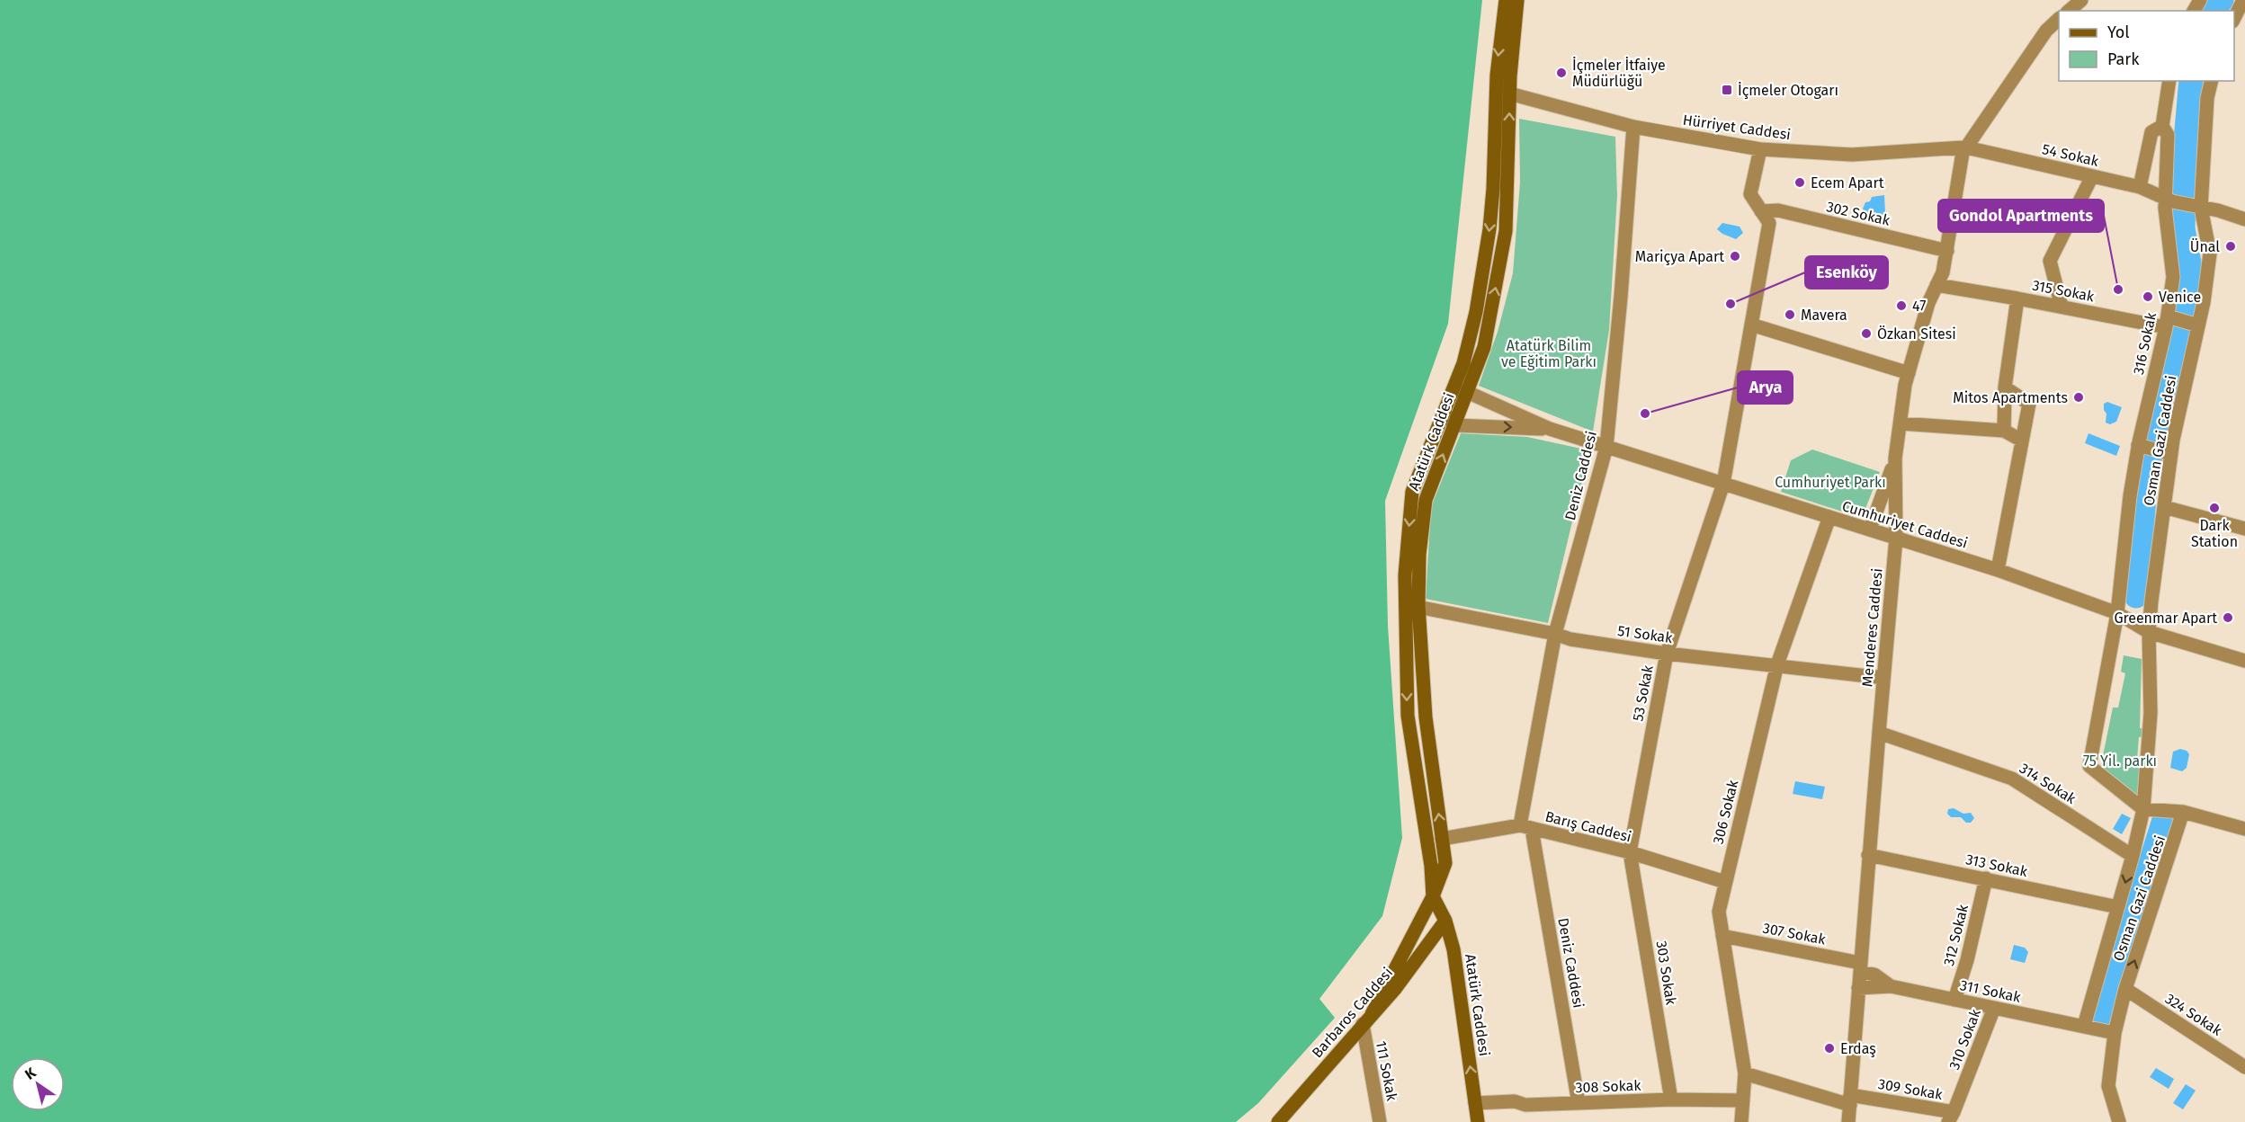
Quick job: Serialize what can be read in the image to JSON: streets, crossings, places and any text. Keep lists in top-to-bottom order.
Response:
{
  "streets": {
    "street": [
      "Hürriyet Caddesi",
      "54 Sokak",
      "302 Sokak",
      "315 Sokak",
      "316 Sokak",
      "Osman Gazi Caddesi",
      "Atatürk Caddesi",
      "Deniz Caddesi",
      "Cumhuriyet Caddesi",
      "Menderes Caddesi",
      "51 Sokak",
      "53 Sokak",
      "314 Sokak",
      "306 Sokak",
      "Barış Caddesi",
      "313 Sokak",
      "307 Sokak",
      "312 Sokak",
      "303 Sokak",
      "311 Sokak",
      "Barbaros Caddesi",
      "324 Sokak",
      "310 Sokak",
      "111 Sokak",
      "308 Sokak",
      "309 Sokak"
    ]
  },
  "crossings": [
    ["Hürriyet Caddesi", "54 Sokak"],
    ["Hürriyet Caddesi", "Atatürk Caddesi"],
    ["Hürriyet Caddesi", "Deniz Caddesi"],
    ["Hürriyet Caddesi", "Menderes Caddesi"],
    ["54 Sokak", "316 Sokak"],
    ["54 Sokak", "Osman Gazi Caddesi"],
    ["54 Sokak", "Menderes Caddesi"],
    ["302 Sokak", "Menderes Caddesi"],
    ["315 Sokak", "316 Sokak"],
    ["315 Sokak", "Osman Gazi Caddesi"],
    ["315 Sokak", "Menderes Caddesi"],
    ["316 Sokak", "Cumhuriyet Caddesi"],
    ["Osman Gazi Caddesi", "Cumhuriyet Caddesi"],
    ["Osman Gazi Caddesi", "314 Sokak"],
    ["Osman Gazi Caddesi", "313 Sokak"],
    ["Osman Gazi Caddesi", "311 Sokak"],
    ["Osman Gazi Caddesi", "324 Sokak"],
    ["Atatürk Caddesi", "Cumhuriyet Caddesi"],
    ["Atatürk Caddesi", "51 Sokak"],
    ["Atatürk Caddesi", "Barış Caddesi"],
    ["Atatürk Caddesi", "Barbaros Caddesi"],
    ["Atatürk Caddesi", "111 Sokak"],
    ["Atatürk Caddesi", "308 Sokak"],
    ["Deniz Caddesi", "Cumhuriyet Caddesi"],
    ["Deniz Caddesi", "51 Sokak"],
    ["Deniz Caddesi", "Barış Caddesi"],
    ["Deniz Caddesi", "308 Sokak"],
    ["Cumhuriyet Caddesi", "Menderes Caddesi"],
    ["Cumhuriyet Caddesi", "53 Sokak"],
    ["Cumhuriyet Caddesi", "306 Sokak"],
    ["Menderes Caddesi", "51 Sokak"],
    ["Menderes Caddesi", "314 Sokak"],
    ["Menderes Caddesi", "313 Sokak"],
    ["Menderes Caddesi", "307 Sokak"],
    ["Menderes Caddesi", "309 Sokak"],
    ["51 Sokak", "53 Sokak"],
    ["51 Sokak", "306 Sokak"],
    ["53 Sokak", "Barış Caddesi"],
    ["53 Sokak", "303 Sokak"],
    ["306 Sokak", "Barış Caddesi"],
    ["306 Sokak", "307 Sokak"],
    ["306 Sokak", "308 Sokak"],
    ["306 Sokak", "309 Sokak"],
    ["Barış Caddesi", "303 Sokak"],
    ["313 Sokak", "312 Sokak"],
    ["307 Sokak", "311 Sokak"],
    ["312 Sokak", "311 Sokak"],
    ["303 Sokak", "308 Sokak"],
    ["311 Sokak", "310 Sokak"],
    ["Barbaros Caddesi", "111 Sokak"],
    ["310 Sokak", "309 Sokak"]
  ],
  "parks": ["Atatürk Bilim ve Eğitim Parkı", "Cumhuriyet Parkı", "75 Yil. parkı"],
  "places": {
    "other": [
      "İçmeler İtfaiye Müdürlüğü",
      "Ecem Apart",
      "Ünal",
      "Mariçya Apart",
      "Gondol Apartments",
      "Venice",
      "Esenköy",
      "47",
      "Mavera",
      "Özkan Sitesi",
      "Mitos Apartments",
      "Arya",
      "Dark Station",
      "Greenmar Apart",
      "Erdaş"
    ],
    "transit": ["İçmeler Otogarı"]
  },
  "legend": ["Yol", "Park"],
  "north": "top left"
}
